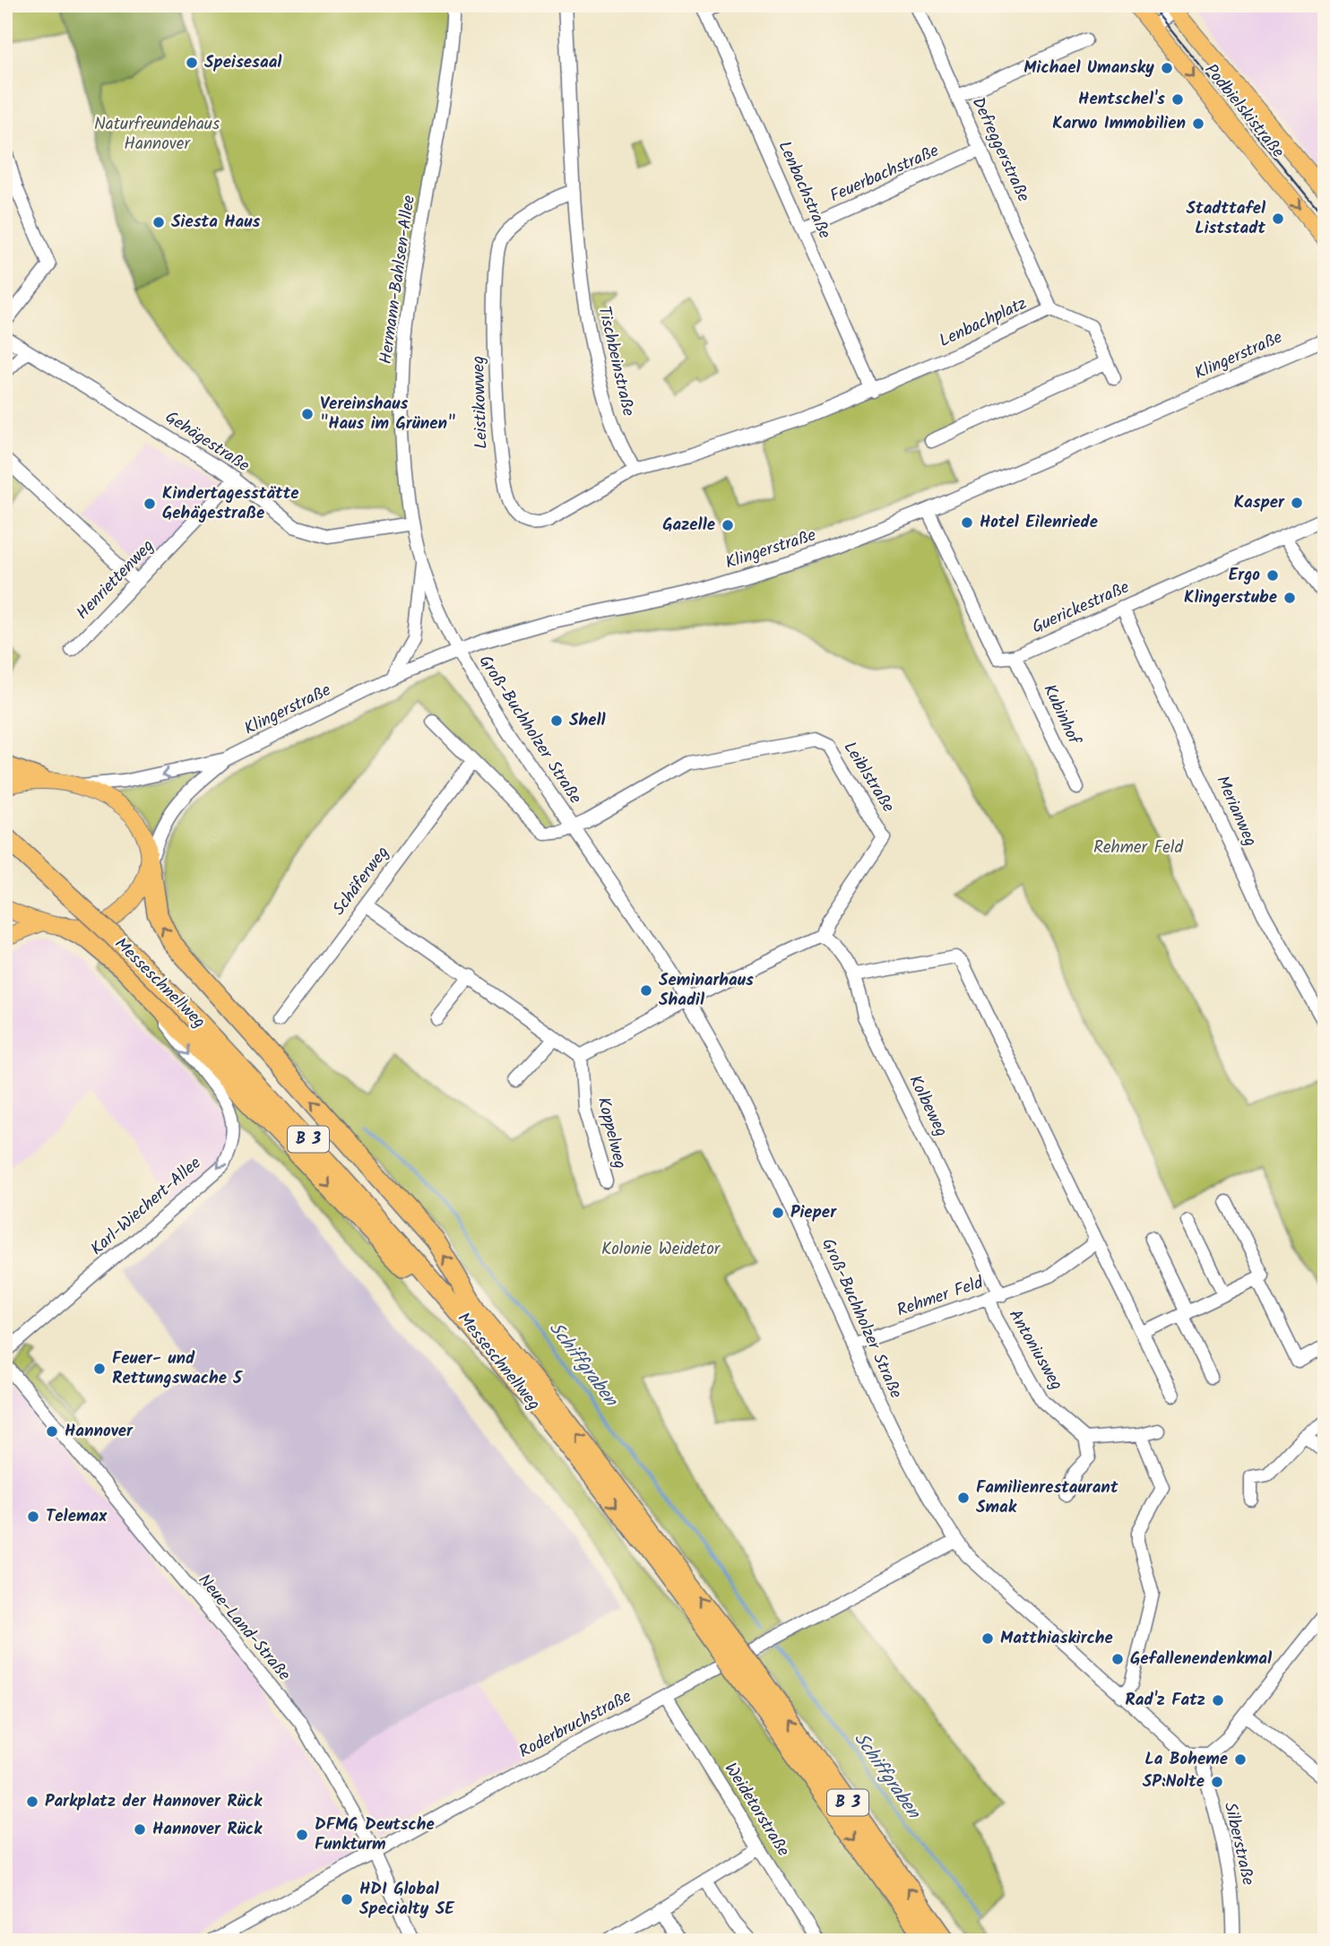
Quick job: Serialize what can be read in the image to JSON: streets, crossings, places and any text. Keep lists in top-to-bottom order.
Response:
{
  "streets": {
    "highway": ["Messeschnellweg", "B 3"],
    "main road": ["Podbielskistraße"],
    "street": [
      "Defreggerstraße",
      "Feuerbachstraße",
      "Lenbachstraße",
      "Hermann-Bahlsen-Allee",
      "Lenbachplatz",
      "Klingerstraße",
      "Tischbeinstraße",
      "Leistikowweg",
      "Gehägestraße",
      "Henriettenweg",
      "Guerickestraße",
      "Kubinhof",
      "Groß-Buchholzer Straße",
      "Leiblstraße",
      "Merianweg",
      "Schäferweg",
      "Kolbeweg",
      "Koppelweg",
      "Karl-Wiechert-Allee",
      "Rehmer Feld",
      "Antoniusweg",
      "Neue-Land-Straße",
      "Roderbruchstraße",
      "Weidetorstraße",
      "Silberstraße"
    ]
  },
  "crossings": [
    ["Defreggerstraße", "Feuerbachstraße"],
    ["Defreggerstraße", "Lenbachplatz"],
    ["Feuerbachstraße", "Lenbachstraße"],
    ["Lenbachstraße", "Lenbachplatz"],
    ["Hermann-Bahlsen-Allee", "Klingerstraße"],
    ["Hermann-Bahlsen-Allee", "Gehägestraße"],
    ["Hermann-Bahlsen-Allee", "Groß-Buchholzer Straße"],
    ["Klingerstraße", "Groß-Buchholzer Straße"],
    ["Tischbeinstraße", "Leistikowweg"],
    ["Gehägestraße", "Henriettenweg"],
    ["Guerickestraße", "Kubinhof"],
    ["Guerickestraße", "Merianweg"],
    ["Groß-Buchholzer Straße", "Leiblstraße"],
    ["Groß-Buchholzer Straße", "Schäferweg"],
    ["Groß-Buchholzer Straße", "Rehmer Feld"],
    ["Groß-Buchholzer Straße", "Roderbruchstraße"],
    ["Groß-Buchholzer Straße", "Silberstraße"],
    ["Leiblstraße", "Kolbeweg"],
    ["Kolbeweg", "Rehmer Feld"],
    ["Kolbeweg", "Antoniusweg"],
    ["Rehmer Feld", "Antoniusweg"],
    ["Neue-Land-Straße", "Roderbruchstraße"],
    ["Roderbruchstraße", "Weidetorstraße"]
  ],
  "water": ["Schiffgraben"],
  "parks": ["Naturfreundehaus Hannover", "Rehmer Feld", "Kolonie Weidetor"],
  "places": [
    "Speisesaal",
    "Michael Umansky",
    "Hentschel's",
    "Karwo Immobilien",
    "Stadttafel Liststadt",
    "Siesta Haus",
    "Vereinshaus \"Haus im Grünen\"",
    "Kasper",
    "Kindertagesstätte Gehägestraße",
    "Hotel Eilenriede",
    "Gazelle",
    "Ergo",
    "Klingerstube",
    "Shell",
    "Seminarhaus Shadil",
    "Pieper",
    "Feuer- und Rettungswache 5",
    "Hannover",
    "Familienrestaurant Smak",
    "Telemax",
    "Matthiaskirche",
    "Gefallenendenkmal",
    "Rad'z Fatz",
    "La Boheme",
    "SP:Nolte",
    "Parkplatz der Hannover Rück",
    "Hannover Rück",
    "DFMG Deutsche Funkturm",
    "HDI Global Specialty SE"
  ]
}
